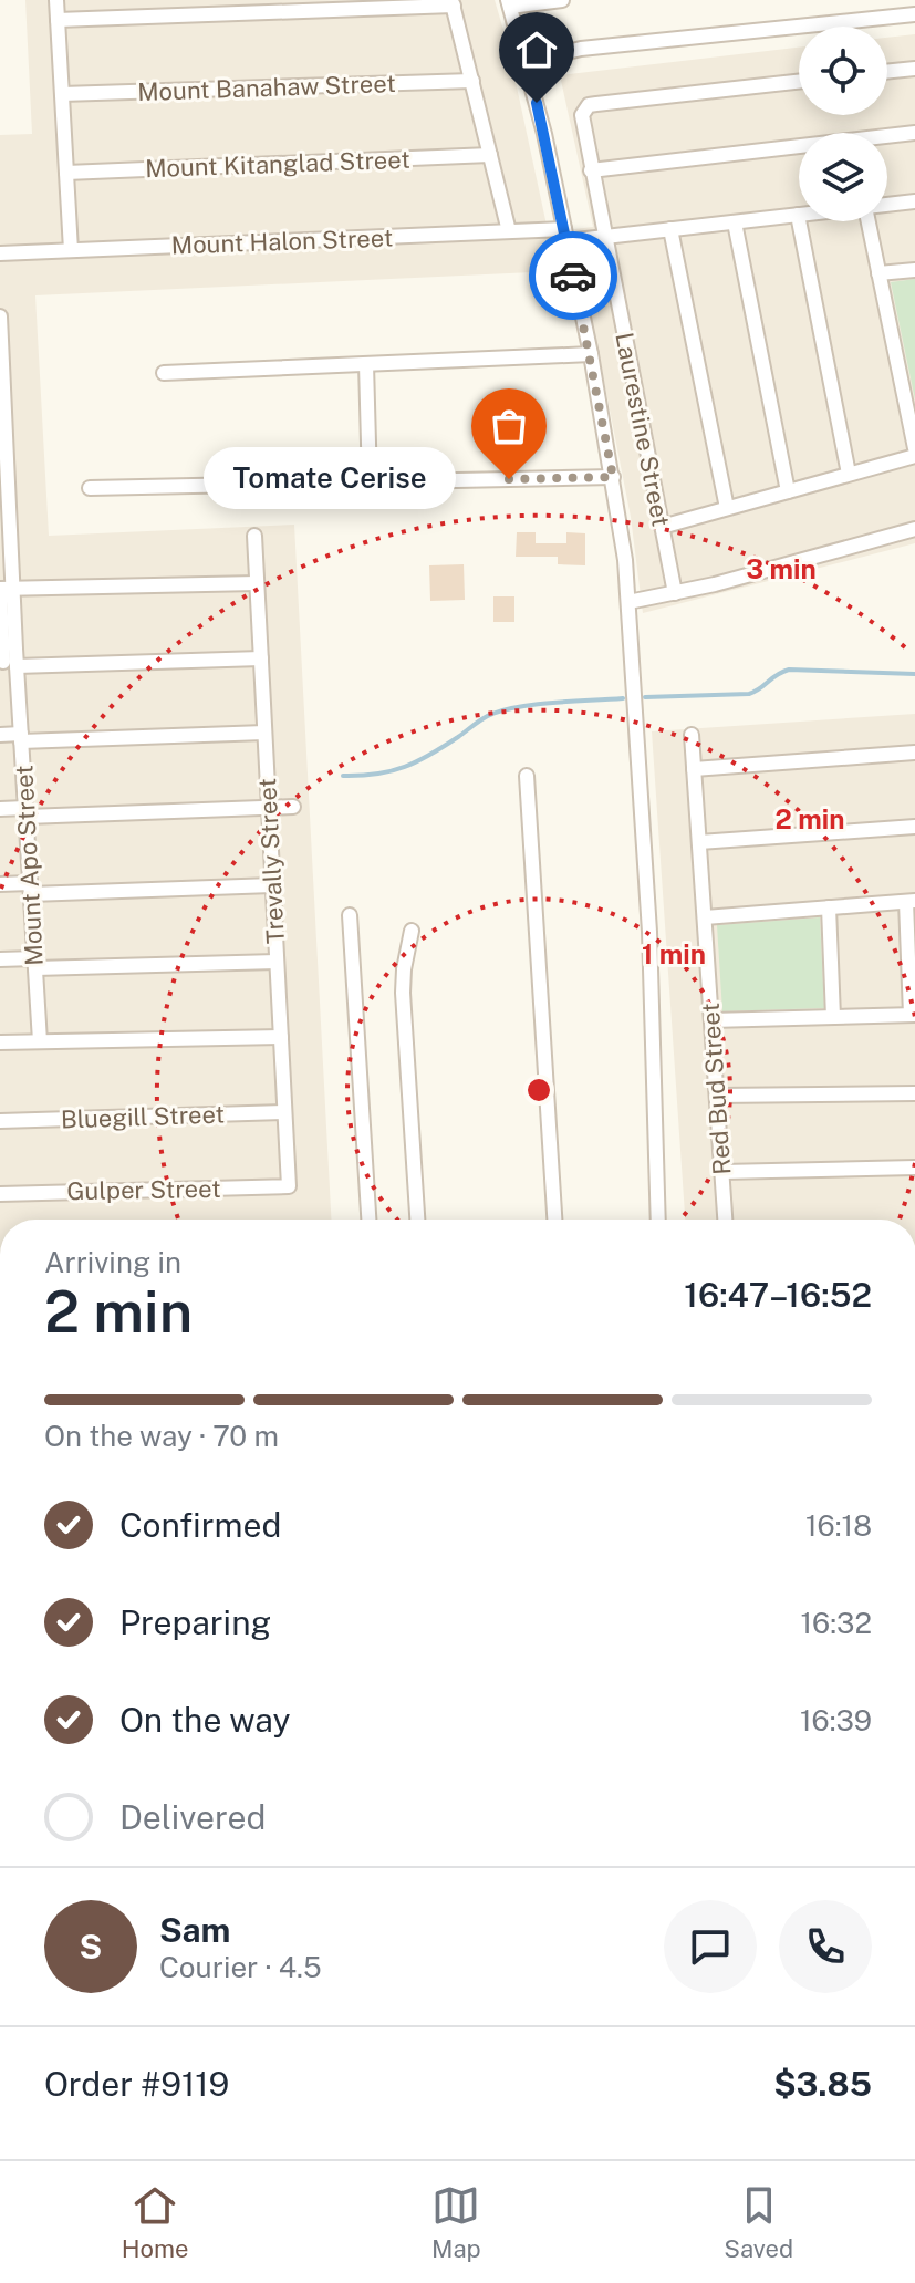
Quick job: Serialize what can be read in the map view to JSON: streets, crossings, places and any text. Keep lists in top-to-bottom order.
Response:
{
  "streets": {
    "street": [
      "Mount Banahaw Street",
      "Mount Kitanglad Street",
      "Mount Halon Street",
      "Laurestine Street",
      "Trevally Street",
      "Mount Apo Street",
      "Red Bud Street",
      "Bluegill Street",
      "Gulper Street"
    ]
  },
  "crossings": [
    ["Mount Halon Street", "Laurestine Street"],
    ["Trevally Street", "Bluegill Street"],
    ["Trevally Street", "Gulper Street"]
  ],
  "places": ["Tomate Cerise"],
  "page": {
    "bubble": "Tomate Cerise",
    "heading": ["2 min", "Arriving in", "16:47–16:52"],
    "panel": [
      "Sam",
      "Courier · 4.5",
      "Order #9119",
      "$3.85"
    ],
    "bar": "On the way · 70 m",
    "list": [
      ["Confirmed", "16:18"],
      ["Preparing", "16:32"],
      ["On the way", "16:39"],
      "Delivered"
    ],
    "round": "S",
    "tabs": ["Home", "Map", "Saved"]
  },
  "rings": ["3 min", "2 min", "1 min"]
}
